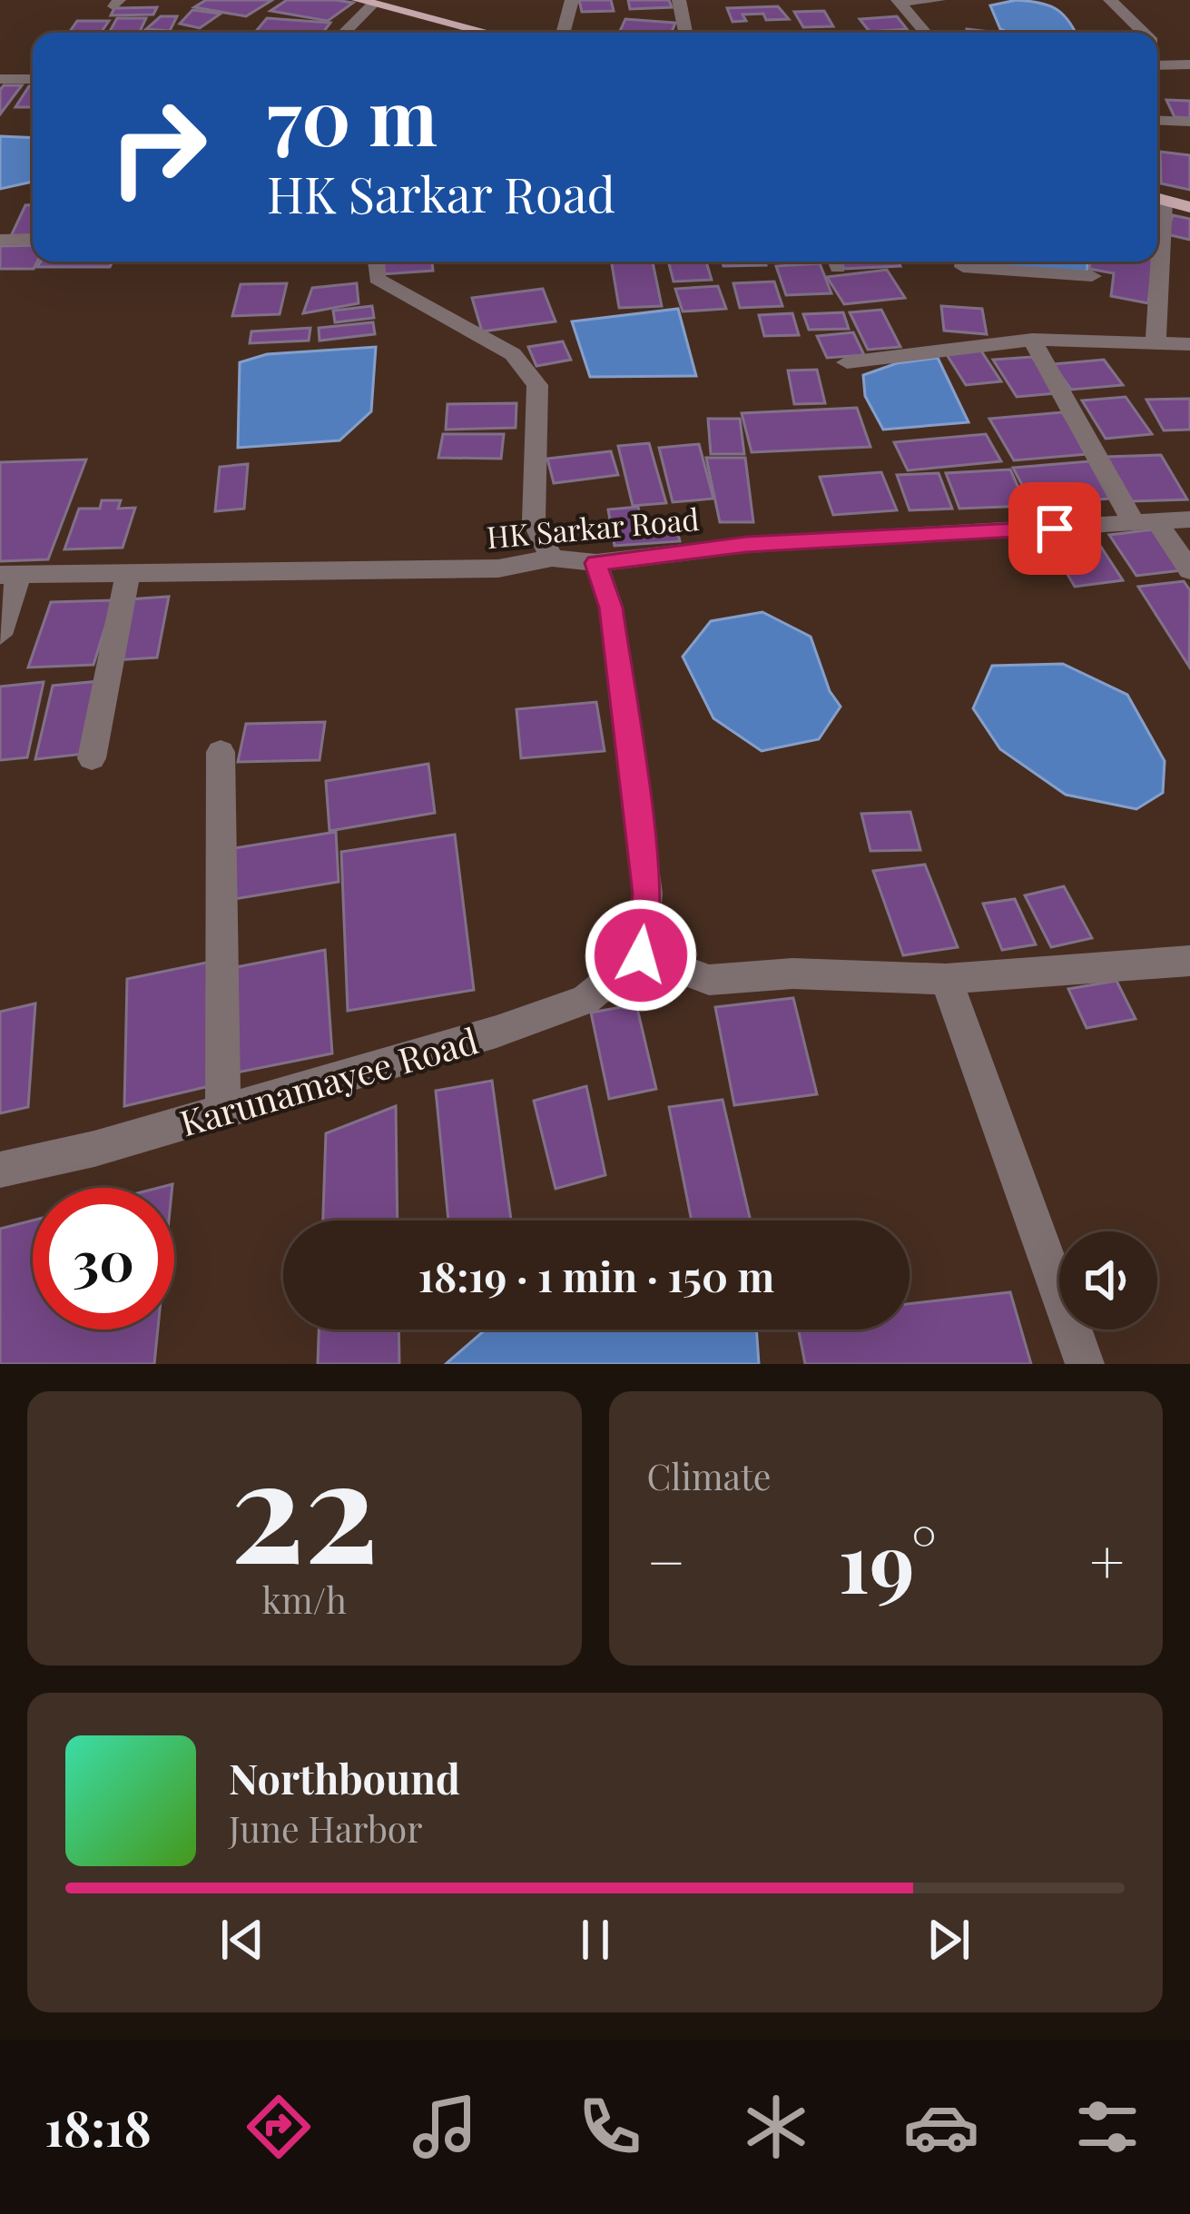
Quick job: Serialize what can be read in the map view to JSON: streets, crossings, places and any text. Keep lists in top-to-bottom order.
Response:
{
  "streets": {
    "street": ["HK Sarkar Road", "Karunamayee Road"]
  },
  "page": {
    "turn": ["70 m", "HK Sarkar Road"],
    "limit": "30",
    "trip": "18:19 · 1 min · 150 m",
    "tile": [
      ["22", "km/h"],
      "Climate"
    ],
    "heat": ["−", "19°", "+"],
    "song": ["Northbound", "June Harbor"],
    "tabs": "18:18"
  }
}
